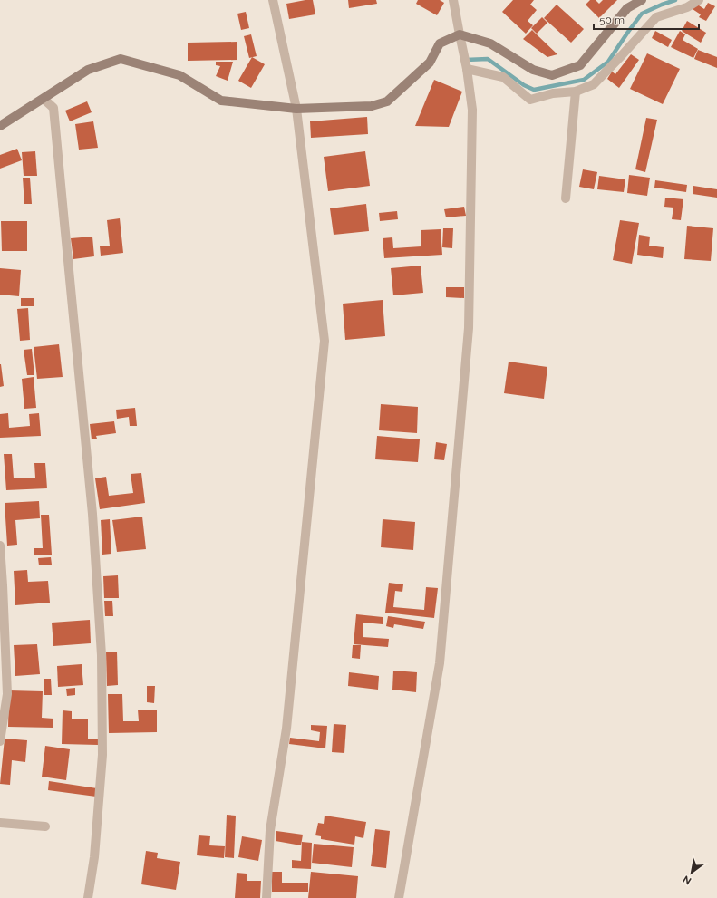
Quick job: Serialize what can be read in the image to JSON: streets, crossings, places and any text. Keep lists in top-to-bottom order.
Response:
{
  "scale_bar": "50 m",
  "north": "bottom left"
}
